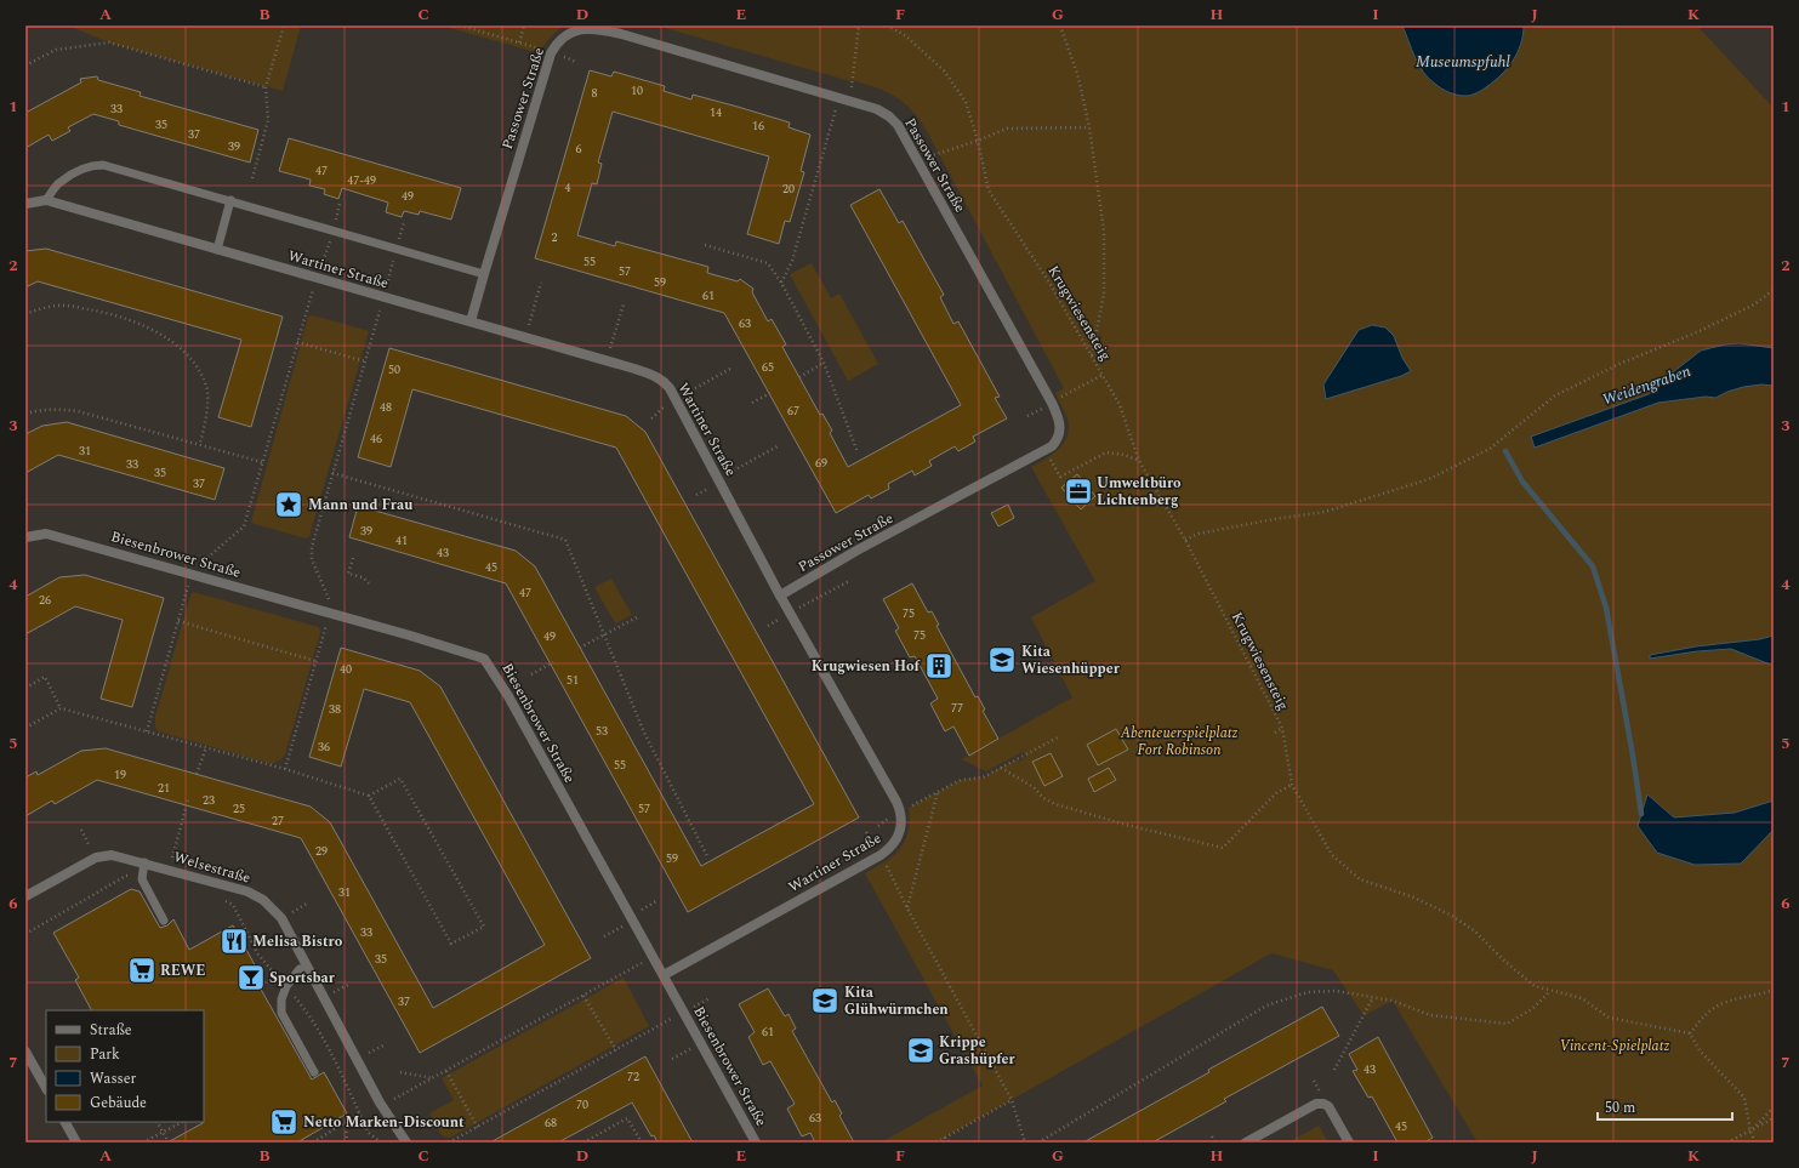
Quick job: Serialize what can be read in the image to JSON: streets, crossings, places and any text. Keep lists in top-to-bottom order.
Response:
{
  "streets": {
    "street": [
      "Passower Straße",
      "Wartiner Straße",
      "Biesenbrower Straße",
      "Welsestraße"
    ],
    "path": ["Krugwiesensteig"]
  },
  "crossings": [
    ["Passower Straße", "Wartiner Straße"],
    ["Wartiner Straße", "Biesenbrower Straße"]
  ],
  "water": ["Museumspfuhl", "Weidengraben"],
  "parks": ["Abenteuerspielplatz Fort Robinson", "Vincent-Spielplatz"],
  "places": {
    "office": ["Umweltbüro Lichtenberg"],
    "place": ["Mann und Frau"],
    "school or university": ["Kita Wiesenhüpper", "Kita Glühwürmchen", "Krippe Grashüpfer"],
    "building": ["Krugwiesen Hof"],
    "restaurant": ["Melisa Bistro"],
    "supermarket": ["REWE", "Netto Marken-Discount"],
    "bar": ["Sportsbar"]
  },
  "house_numbers": [
    "10",
    "8",
    "33",
    "14",
    "35",
    "16",
    "37",
    "39",
    "6",
    "47",
    "47-49",
    "4",
    "20",
    "49",
    "2",
    "55",
    "57",
    "59",
    "61",
    "63",
    "65",
    "50",
    "48",
    "67",
    "46",
    "31",
    "69",
    "33",
    "35",
    "37",
    "39",
    "41",
    "43",
    "45",
    "47",
    "26",
    "75",
    "75",
    "49",
    "40",
    "51",
    "77",
    "38",
    "53",
    "36",
    "55",
    "19",
    "21",
    "23",
    "25",
    "57",
    "27",
    "29",
    "59",
    "31",
    "33",
    "35",
    "37",
    "61",
    "43",
    "72",
    "70",
    "63",
    "68",
    "45"
  ],
  "legend": [
    "Straße",
    "Park",
    "Wasser",
    "Gebäude"
  ],
  "scale_bar": "50 m",
  "grid": {
    "columns": [
      "A",
      "B",
      "C",
      "D",
      "E",
      "F",
      "G",
      "H",
      "I",
      "J",
      "K"
    ],
    "rows": [
      "1",
      "2",
      "3",
      "4",
      "5",
      "6",
      "7"
    ]
  }
}
